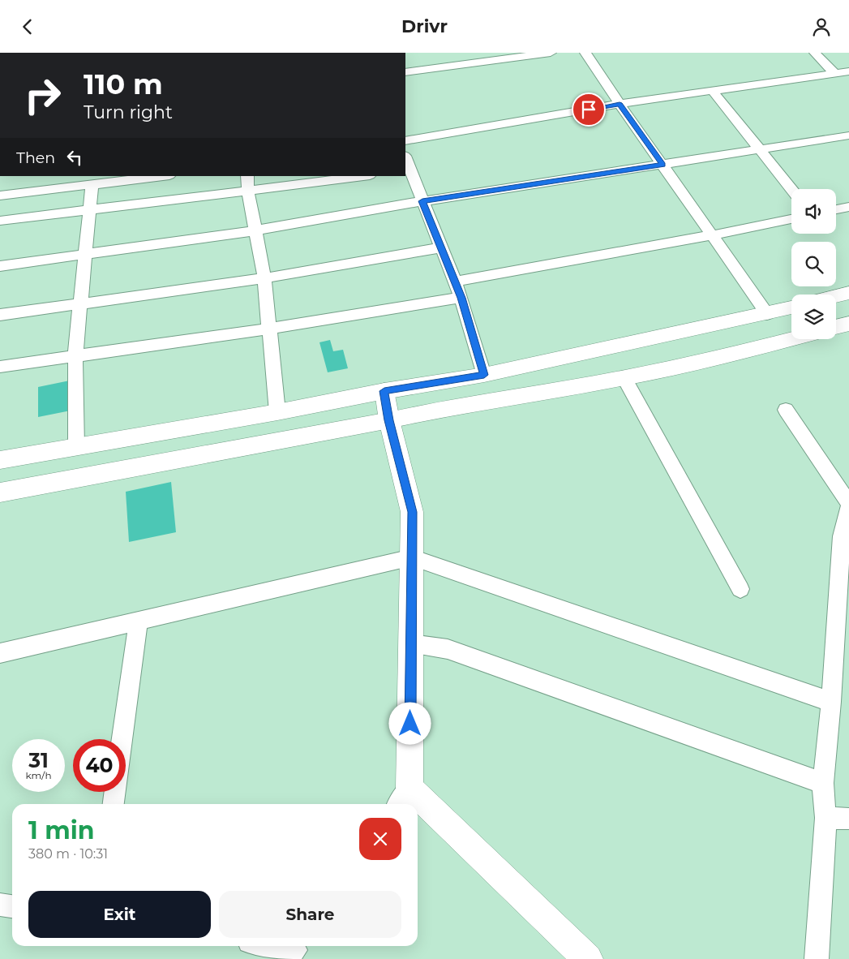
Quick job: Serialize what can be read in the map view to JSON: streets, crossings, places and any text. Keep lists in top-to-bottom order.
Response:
{
  "page": {
    "header": "Drivr",
    "turn": ["110 m", "Turn right"],
    "then": "Then",
    "speed": "31 km/h",
    "limit": "40",
    "heading": ["1 min", "380 m · 10:31"],
    "buttons": ["Exit", "Share"]
  }
}
